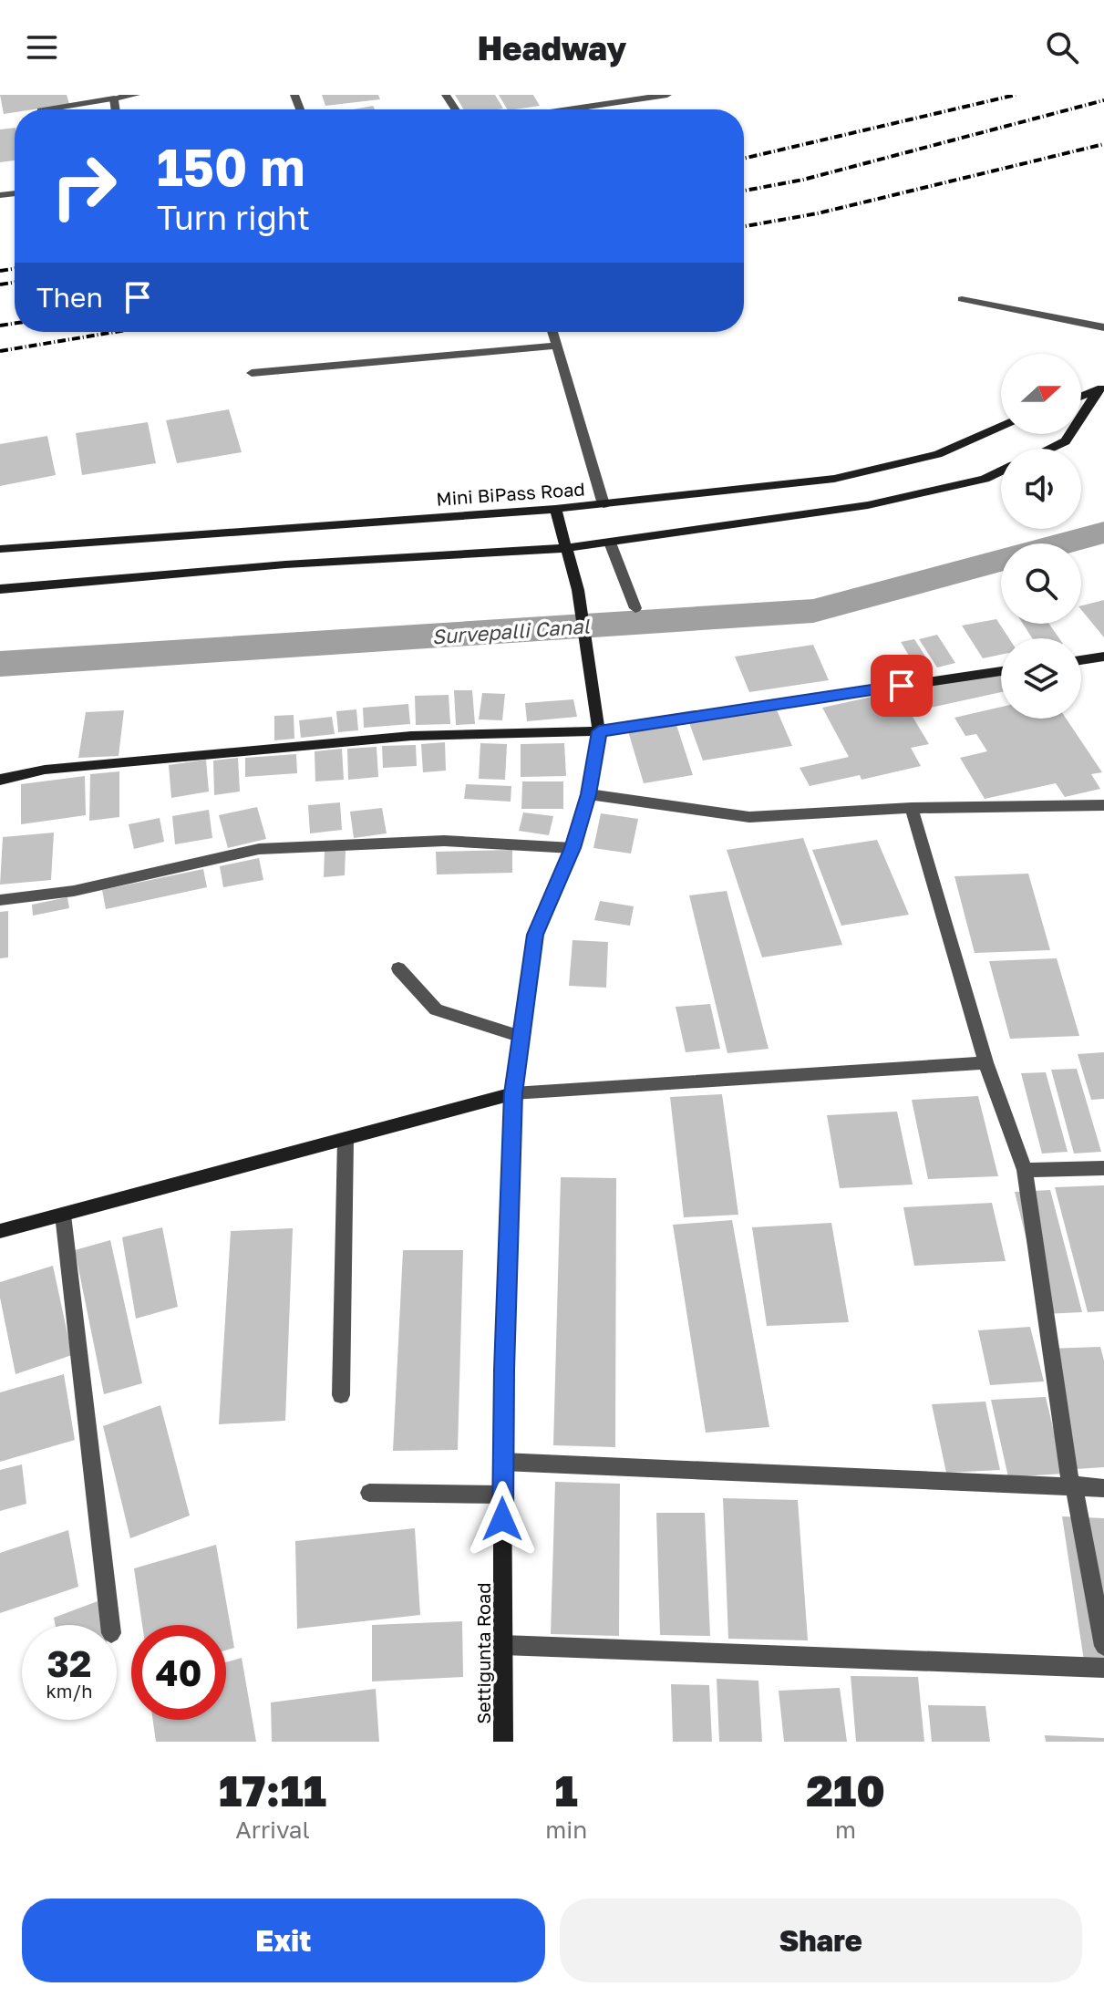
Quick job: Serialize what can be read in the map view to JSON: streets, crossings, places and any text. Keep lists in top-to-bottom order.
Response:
{
  "streets": {
    "street": ["Mini BiPass Road", "Settigunta Road"]
  },
  "crossings": [
    ["Mini BiPass Road", "Settigunta Road"]
  ],
  "water": ["Survepalli Canal"],
  "north": "right",
  "page": {
    "header": "Headway",
    "turn": ["150 m", "Turn right"],
    "then": "Then",
    "speed": "32 km/h",
    "limit": "40",
    "eta": [
      "17:11",
      "Arrival",
      "1",
      "min",
      "210",
      "m"
    ],
    "buttons": ["Exit", "Share"]
  }
}
